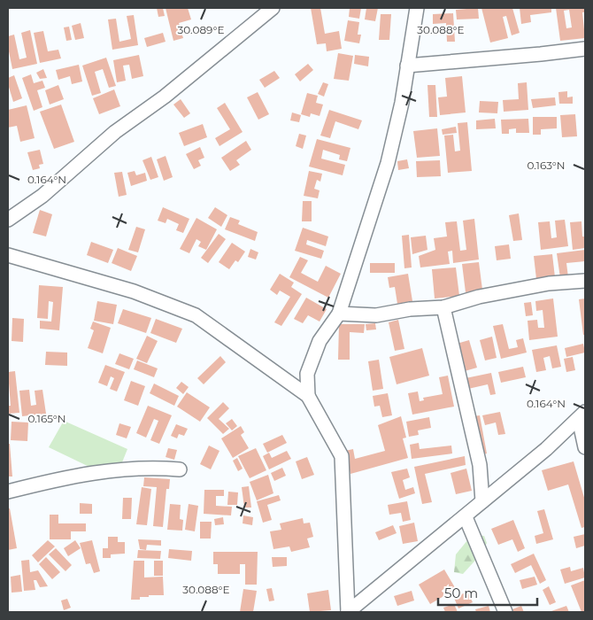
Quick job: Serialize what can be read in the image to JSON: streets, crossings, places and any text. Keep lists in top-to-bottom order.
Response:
{
  "scale_bar": "50 m",
  "coordinates": [
    "30.088°E",
    "30.089°E",
    "0.163°N",
    "0.164°N",
    "0.165°N"
  ]
}
